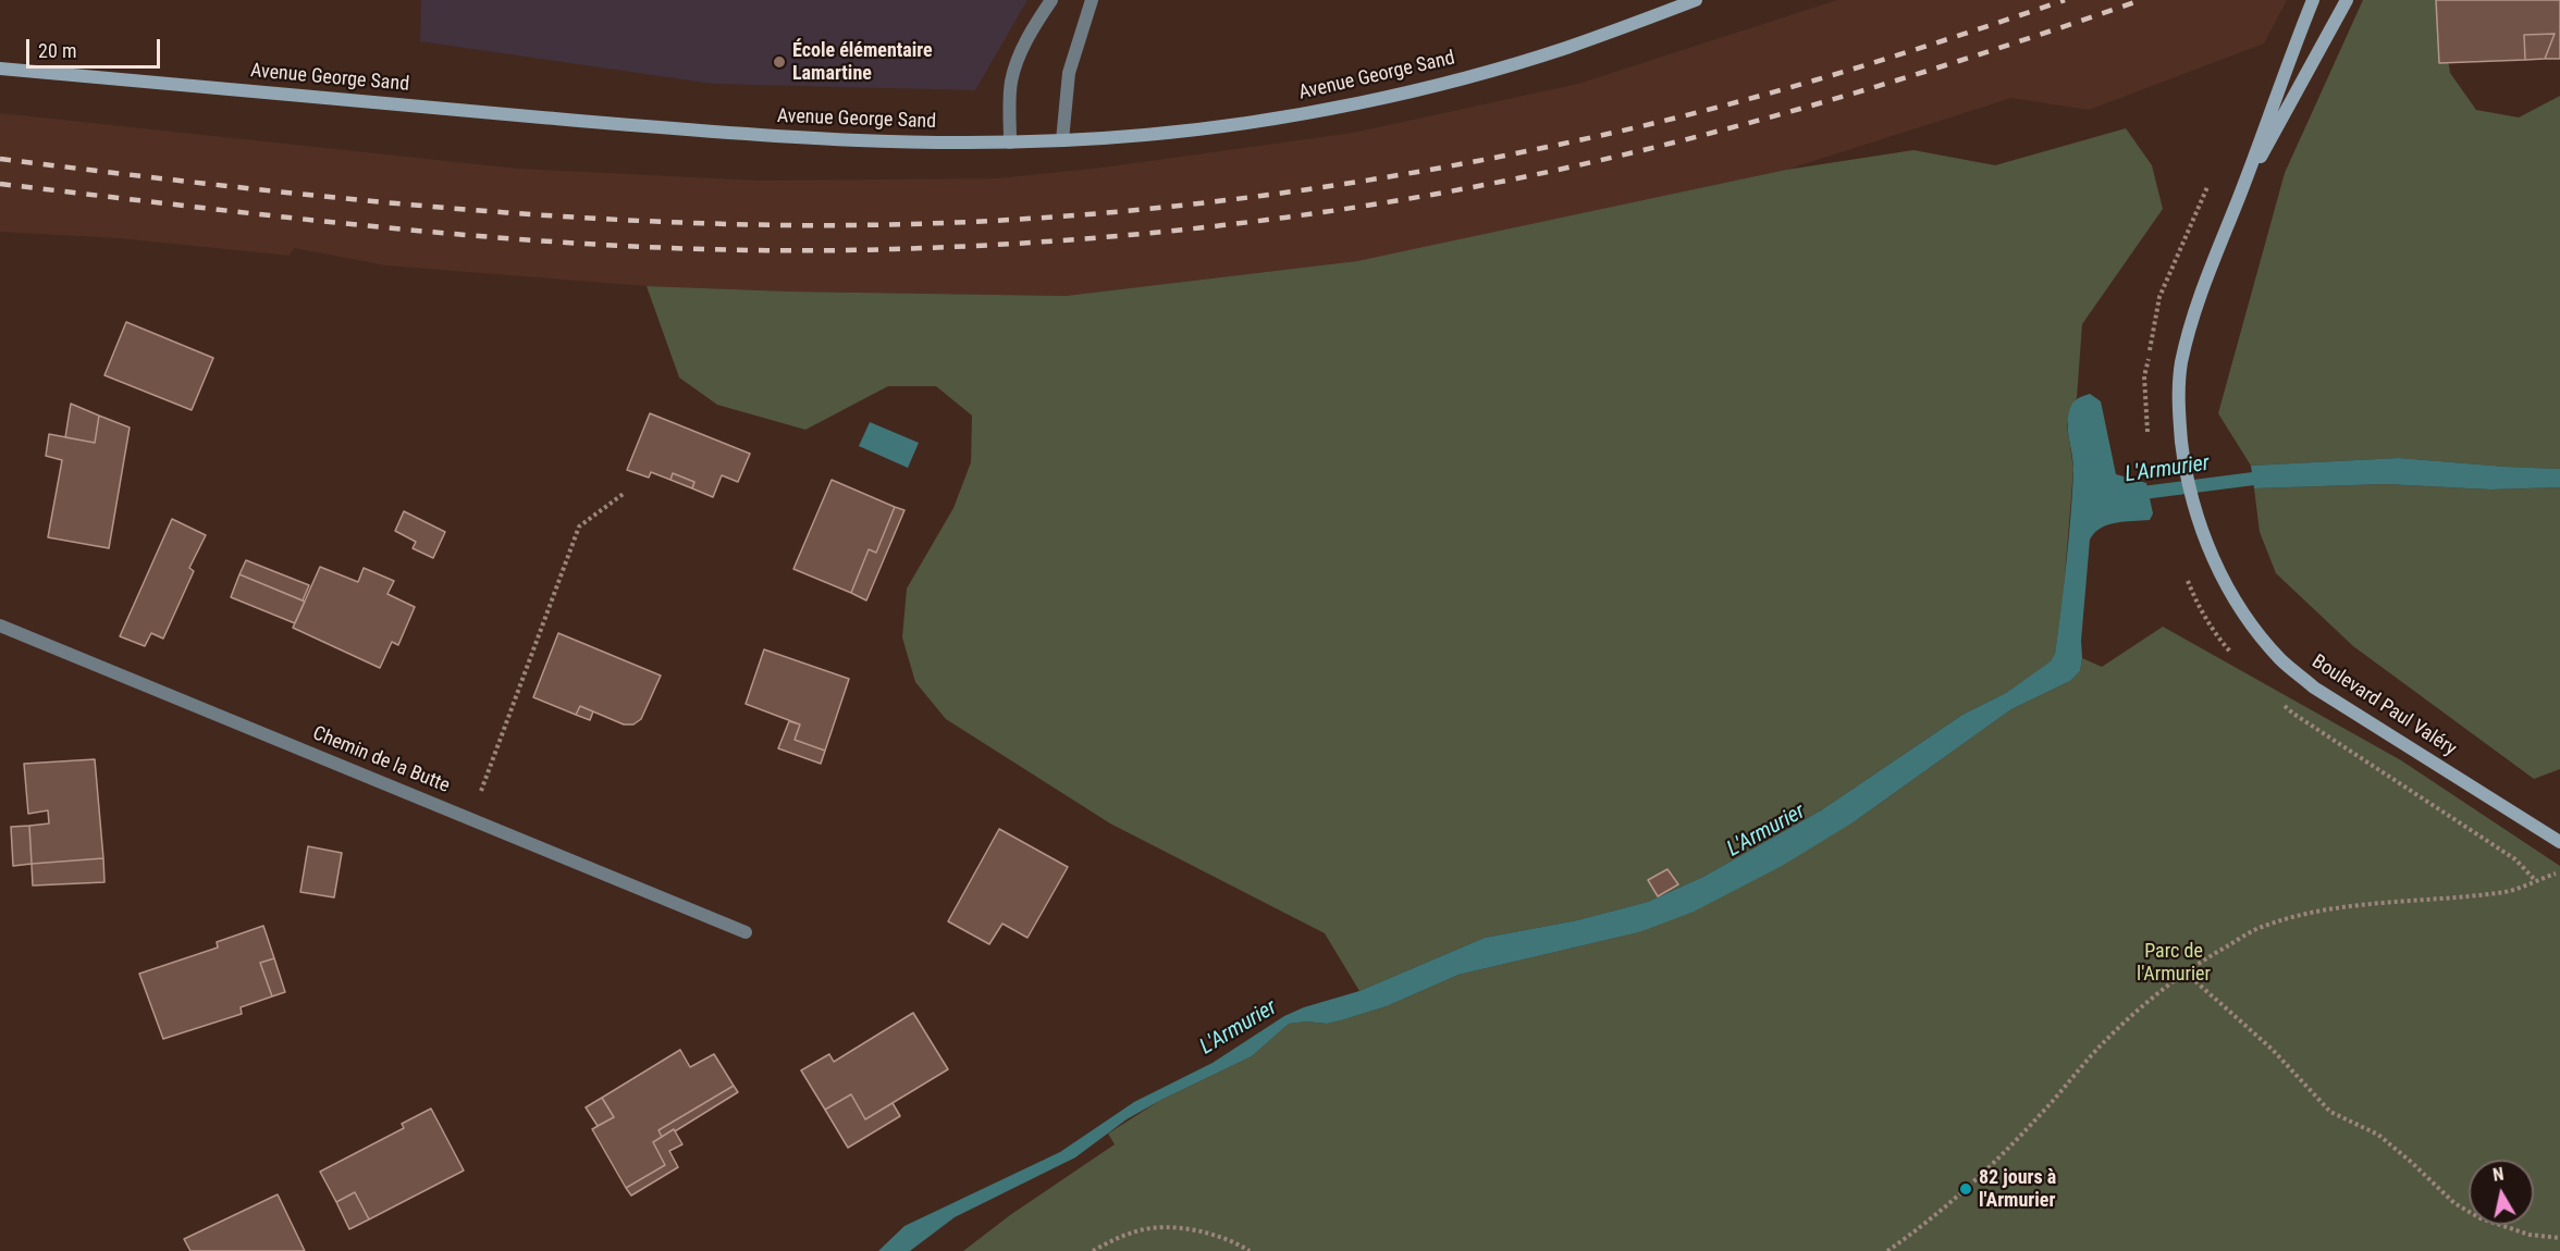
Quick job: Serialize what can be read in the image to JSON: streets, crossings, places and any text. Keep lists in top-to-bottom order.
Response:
{
  "streets": {
    "street": ["Avenue George Sand", "Boulevard Paul Valéry", "Chemin de la Butte"]
  },
  "water": ["L'Armurier"],
  "parks": ["Parc de l'Armurier"],
  "places": ["École élémentaire Lamartine", "82 jours à l'Armurier"],
  "scale_bar": "20 m",
  "north": "top"
}
